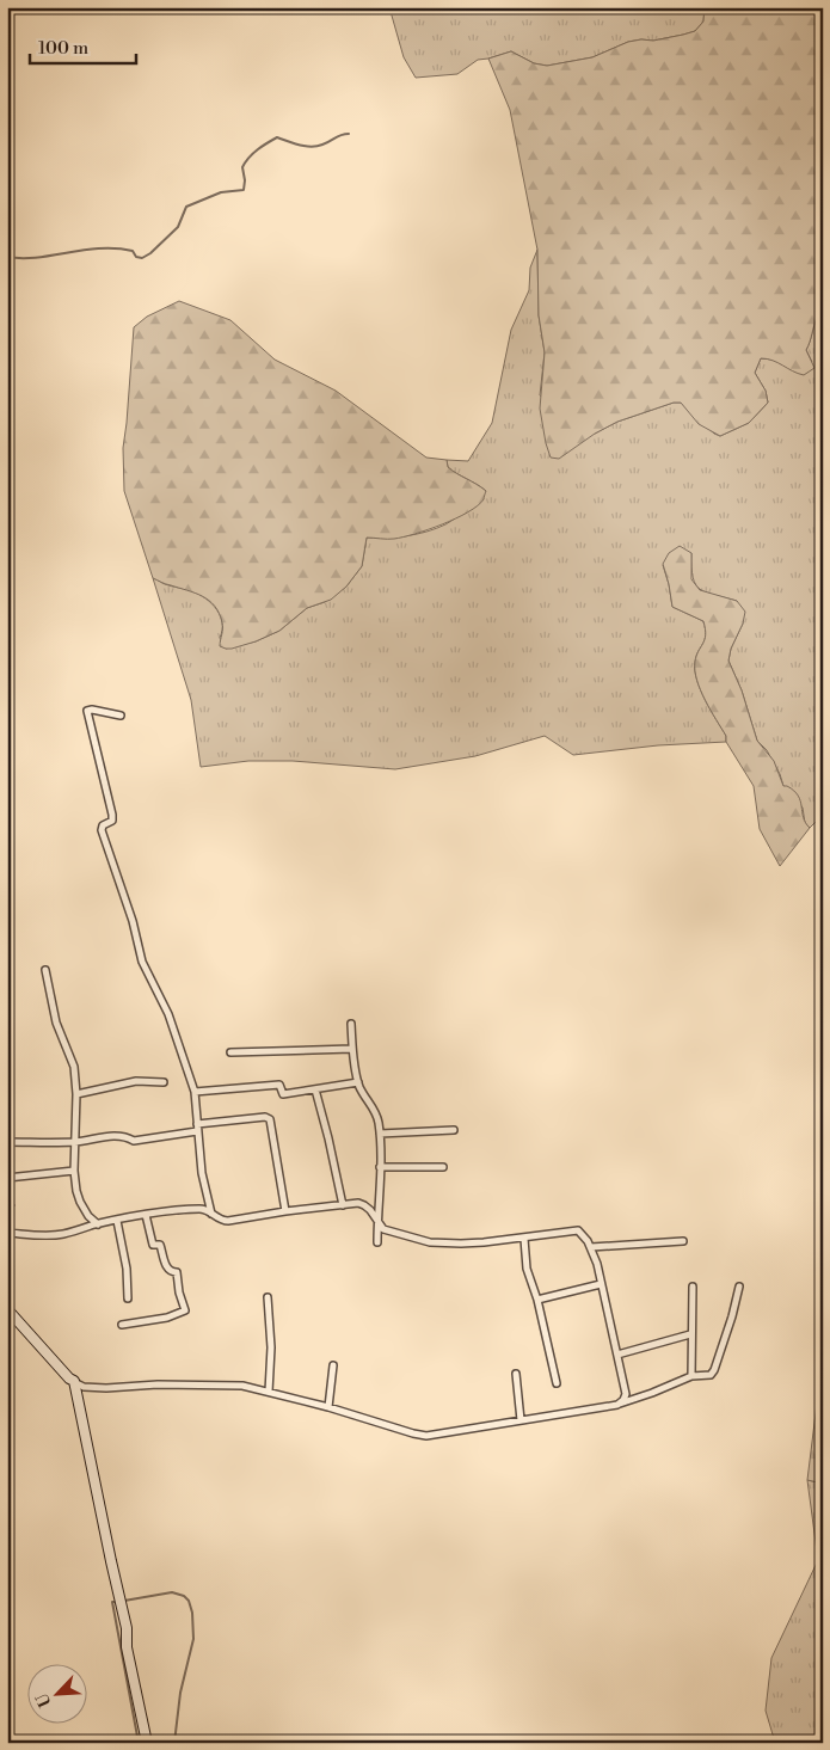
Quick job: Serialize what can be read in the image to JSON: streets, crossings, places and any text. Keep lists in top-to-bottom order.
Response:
{
  "scale_bar": "100 m",
  "north": "bottom left"
}
